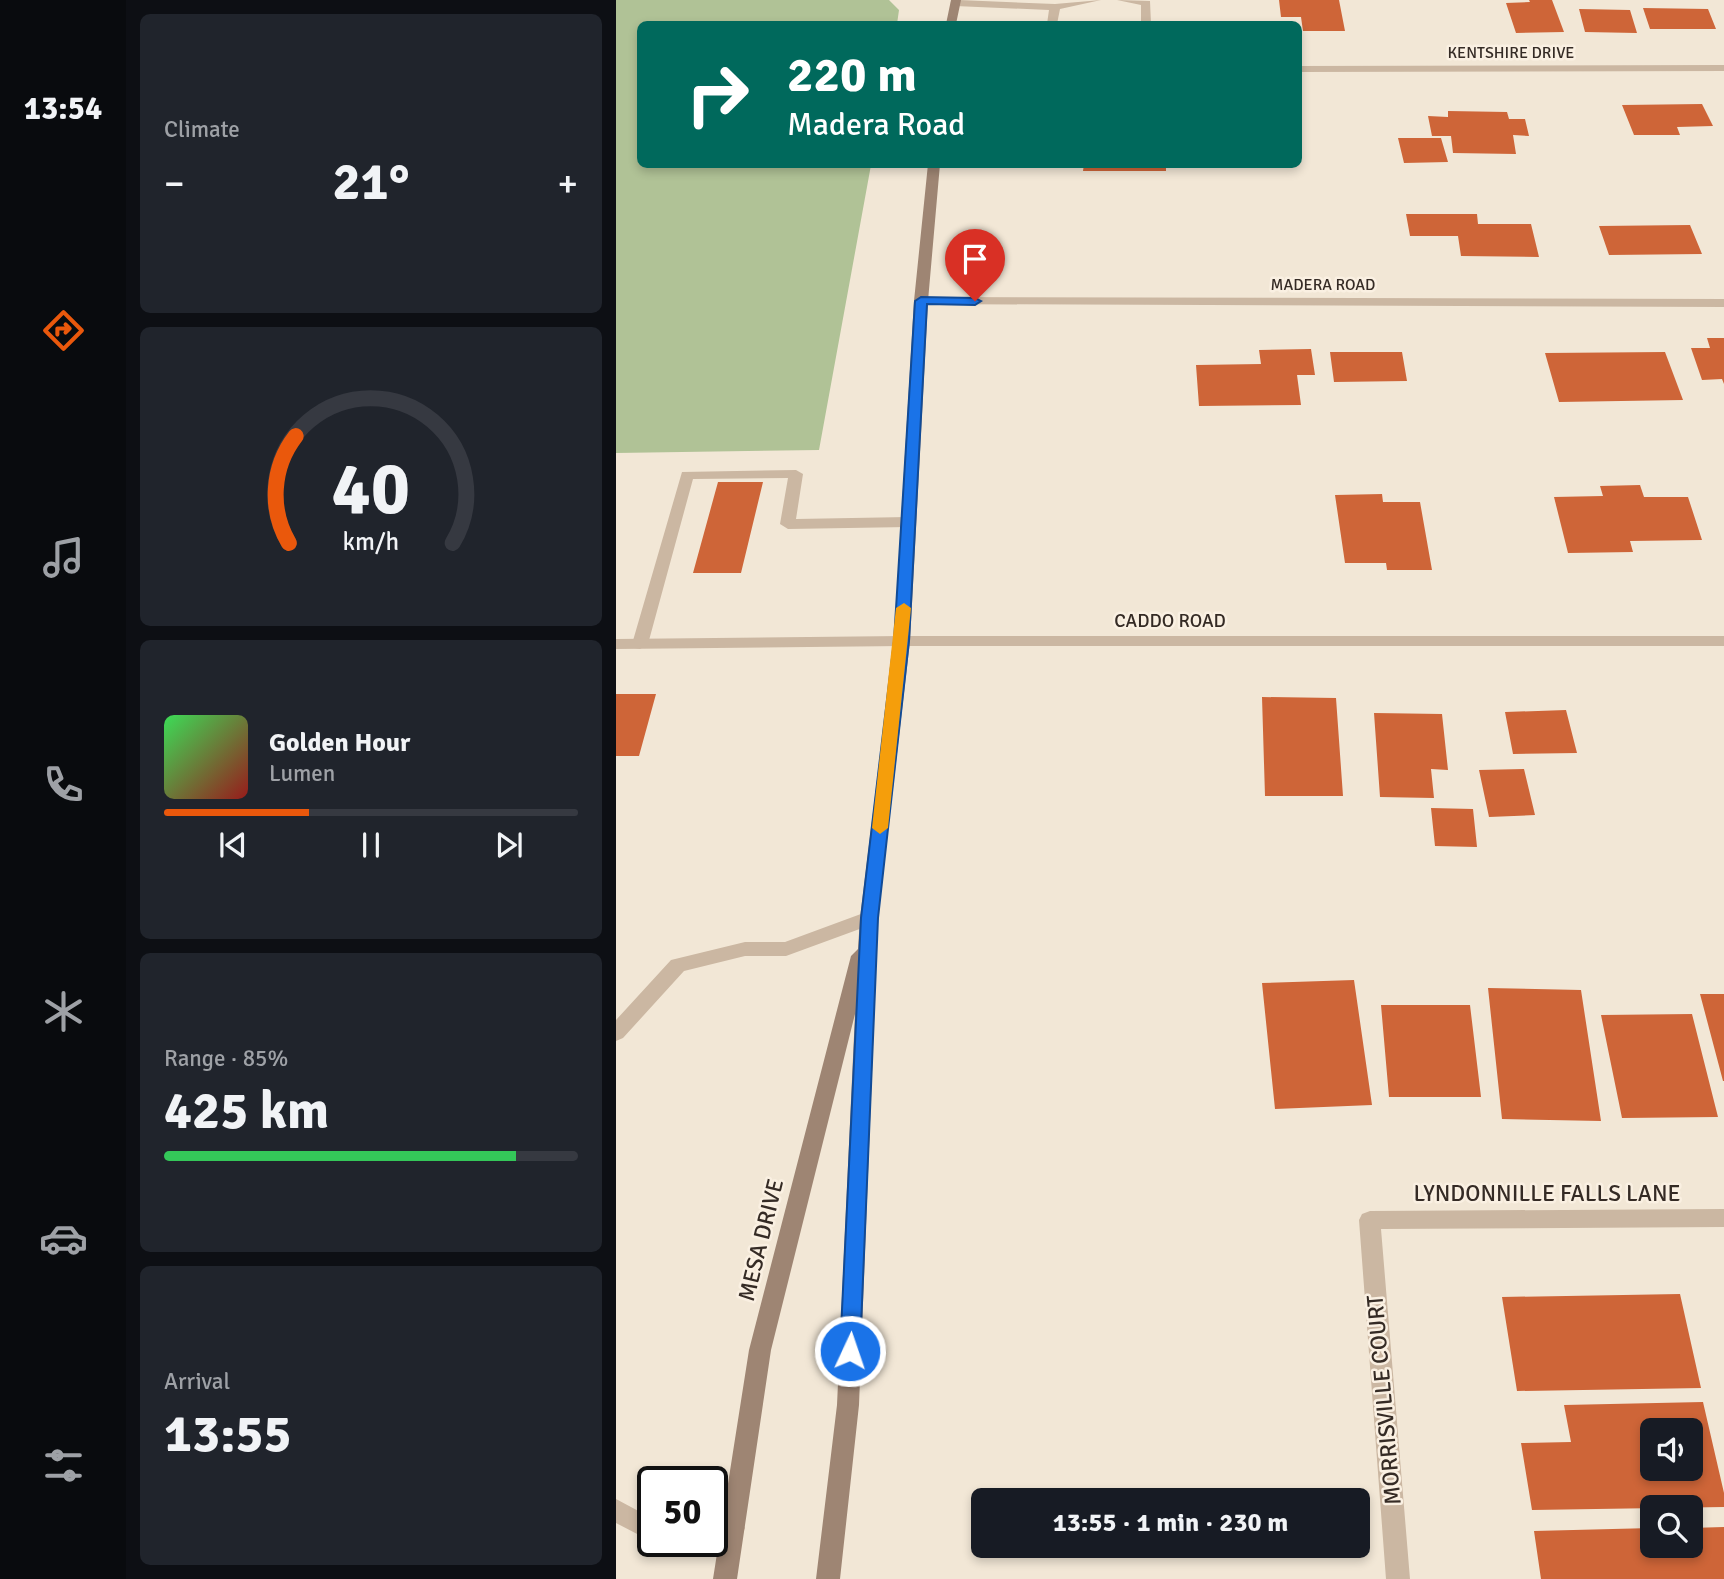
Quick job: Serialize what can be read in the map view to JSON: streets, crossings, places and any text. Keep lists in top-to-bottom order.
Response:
{
  "streets": {
    "main road": ["MESA DRIVE"],
    "street": [
      "KENTSHIRE DRIVE",
      "MADERA ROAD",
      "CADDO ROAD",
      "LYNDONNILLE FALLS LANE",
      "MORRISVILLE COURT"
    ]
  },
  "crossings": [
    ["MADERA ROAD", "MESA DRIVE"],
    ["CADDO ROAD", "MESA DRIVE"],
    ["LYNDONNILLE FALLS LANE", "MORRISVILLE COURT"]
  ],
  "page": {
    "tabs": "13:54",
    "tile": [
      "Climate",
      ["Range · 85%", "425 km"],
      ["Arrival", "13:55"]
    ],
    "turn": ["220 m", "Madera Road"],
    "heat": ["−", "21°", "+"],
    "song": ["Golden Hour", "Lumen"],
    "limit": "50",
    "trip": "13:55 · 1 min · 230 m",
    "gauge": ["40", "km/h"]
  }
}
